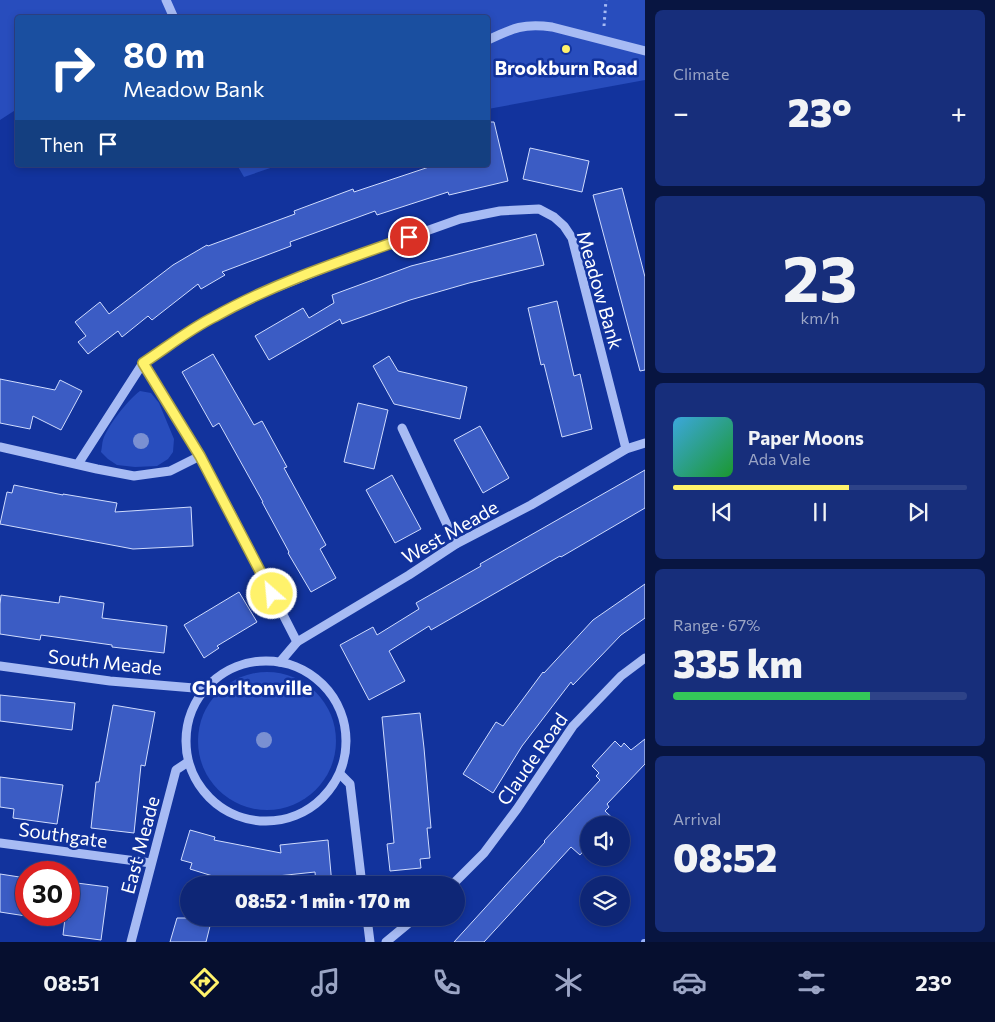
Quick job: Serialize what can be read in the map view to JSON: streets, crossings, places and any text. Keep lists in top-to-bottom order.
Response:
{
  "streets": {
    "street": [
      "Meadow Bank",
      "West Meade",
      "South Meade",
      "Claude Road",
      "Southgate",
      "East Meade"
    ]
  },
  "crossings": [
    ["Meadow Bank", "West Meade"],
    ["West Meade", "South Meade"],
    ["West Meade", "East Meade"],
    ["South Meade", "East Meade"],
    ["Southgate", "East Meade"]
  ],
  "districts": ["Chorltonville"],
  "places": ["Brookburn Road"],
  "page": {
    "tile": [
      "Climate",
      ["23", "km/h"],
      ["Range · 67%", "335 km"],
      ["Arrival", "08:52"]
    ],
    "turn": ["80 m", "Meadow Bank"],
    "heat": ["−", "23°", "+"],
    "then": "Then",
    "song": ["Paper Moons", "Ada Vale"],
    "limit": "30",
    "trip": "08:52 · 1 min · 170 m",
    "tabs": ["08:51", "23°"]
  }
}
